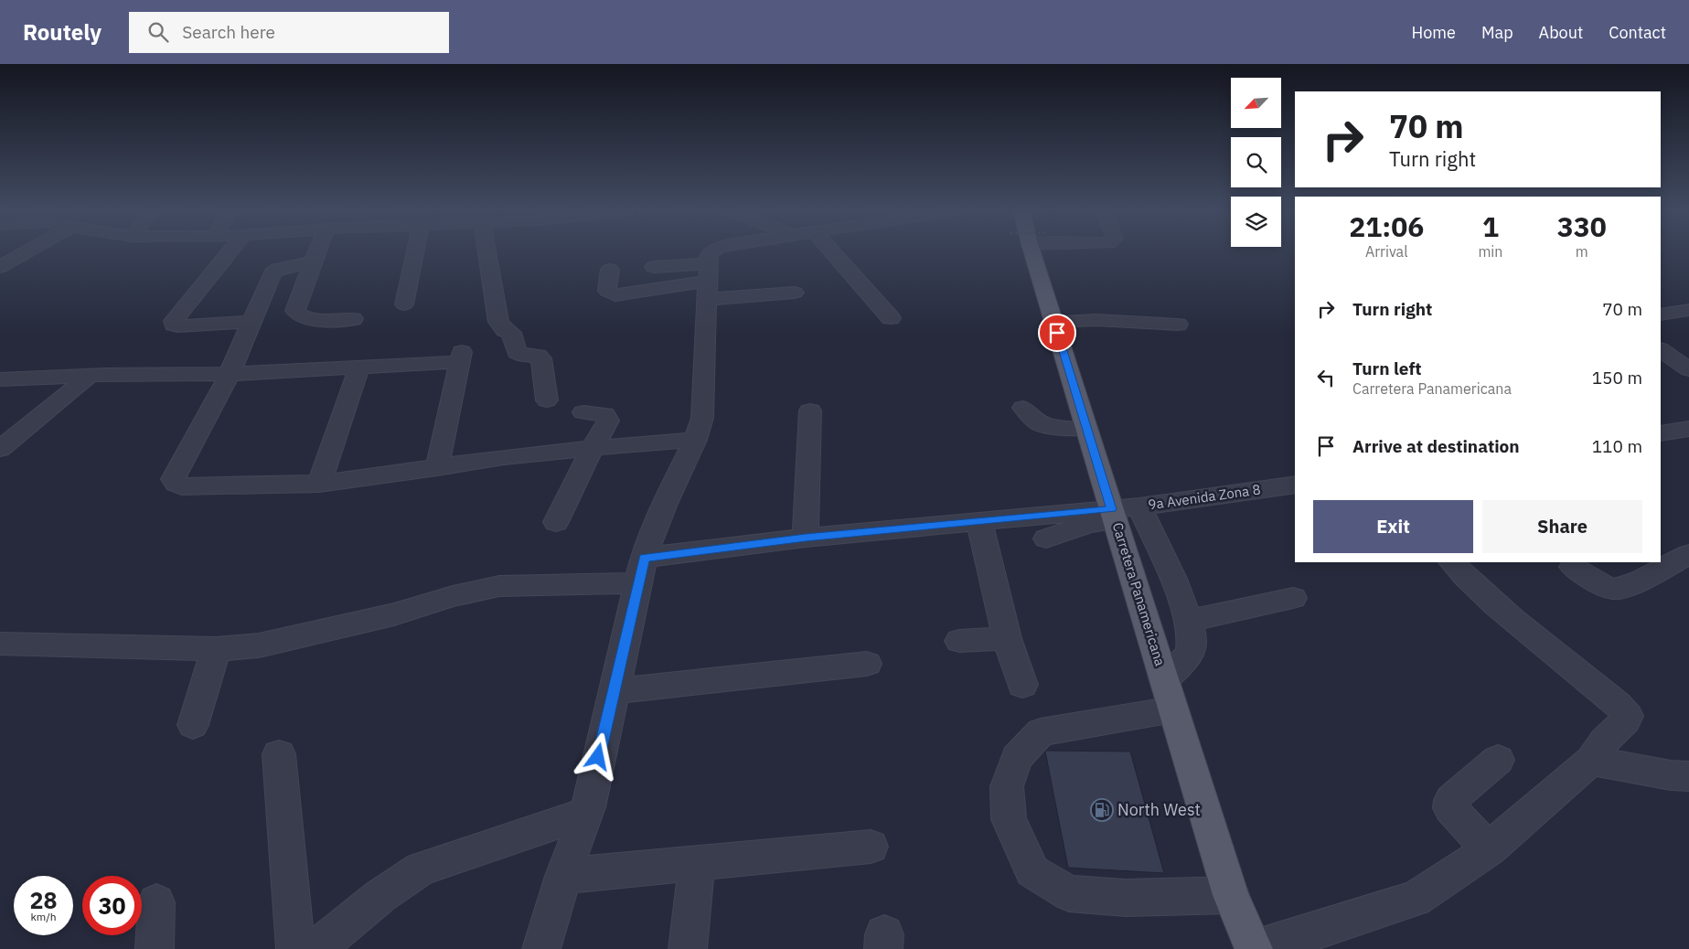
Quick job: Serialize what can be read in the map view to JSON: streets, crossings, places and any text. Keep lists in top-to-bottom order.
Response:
{
  "streets": {
    "main road": ["Carretera Panamericana"],
    "street": ["9a Avenida Zona 8"]
  },
  "crossings": [
    ["9a Avenida Zona 8", "Carretera Panamericana"]
  ],
  "places": {
    "fuel station": ["North West"]
  },
  "north": "bottom left",
  "page": {
    "header": "Routely",
    "search": "Search here",
    "nav": [
      "Home",
      "Map",
      "About",
      "Contact"
    ],
    "turn": ["70 m", "Turn right"],
    "eta": [
      "21:06",
      "Arrival",
      "1",
      "min",
      "330",
      "m"
    ],
    "list": [
      {
        "name": "Turn right",
        "value": "70 m"
      },
      {
        "name": "Turn left",
        "note": "Carretera Panamericana",
        "value": "150 m"
      },
      {
        "name": "Arrive at destination",
        "value": "110 m"
      }
    ],
    "buttons": ["Exit", "Share"],
    "speed": "28 km/h",
    "limit": "30"
  }
}
